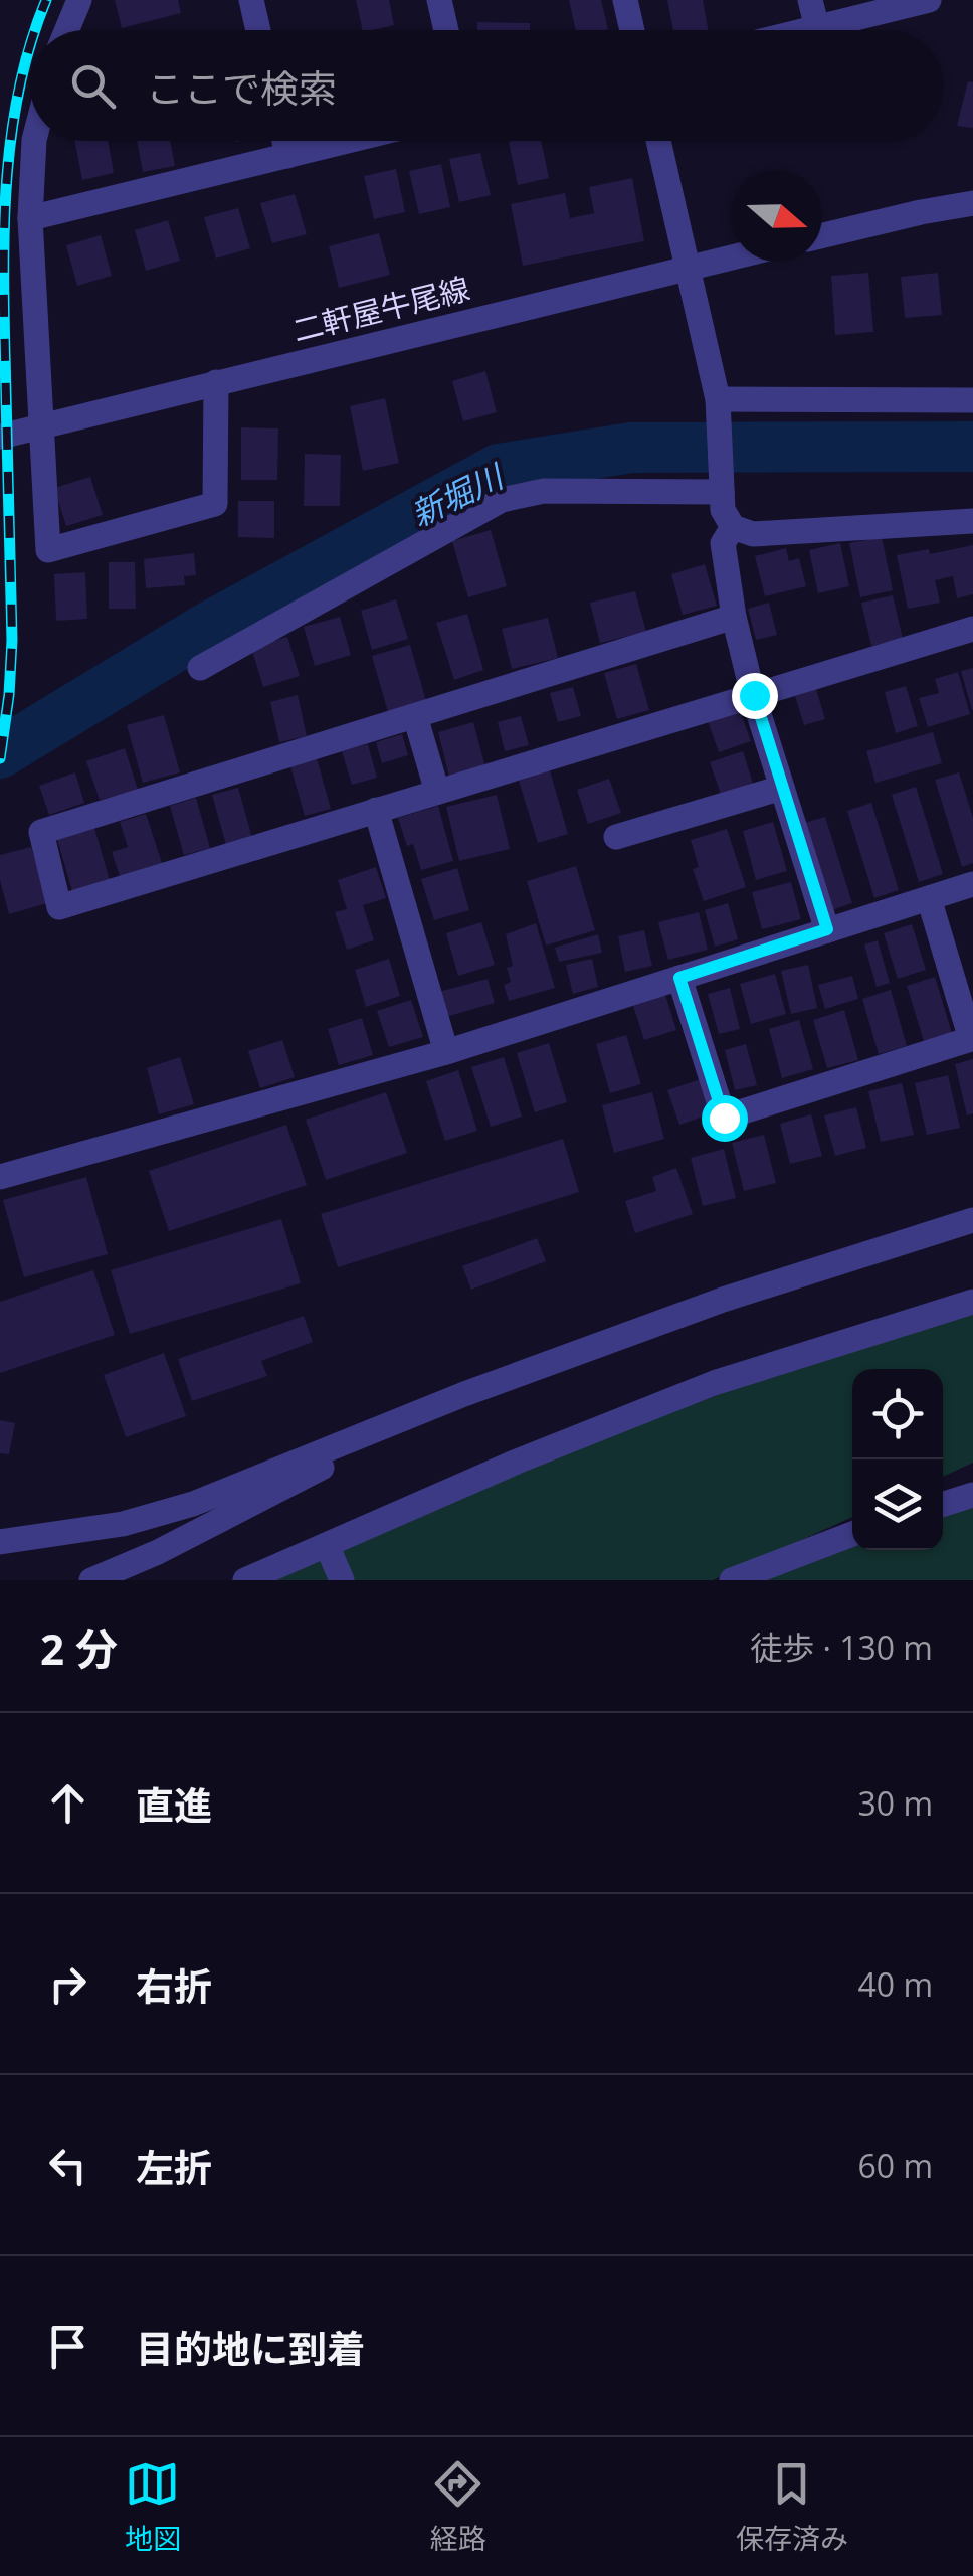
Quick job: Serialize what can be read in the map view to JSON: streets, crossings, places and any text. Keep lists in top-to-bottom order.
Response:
{
  "streets": {
    "street": ["二軒屋牛尾線"]
  },
  "water": ["新堀川"],
  "north": "right",
  "page": {
    "search": "ここで検索",
    "heading": ["2 分", "徒歩 · 130 m"],
    "list": [
      ["直進", "30 m"],
      ["右折", "40 m"],
      ["左折", "60 m"],
      "目的地に到着"
    ],
    "nav": ["地図", "経路", "保存済み"]
  }
}
